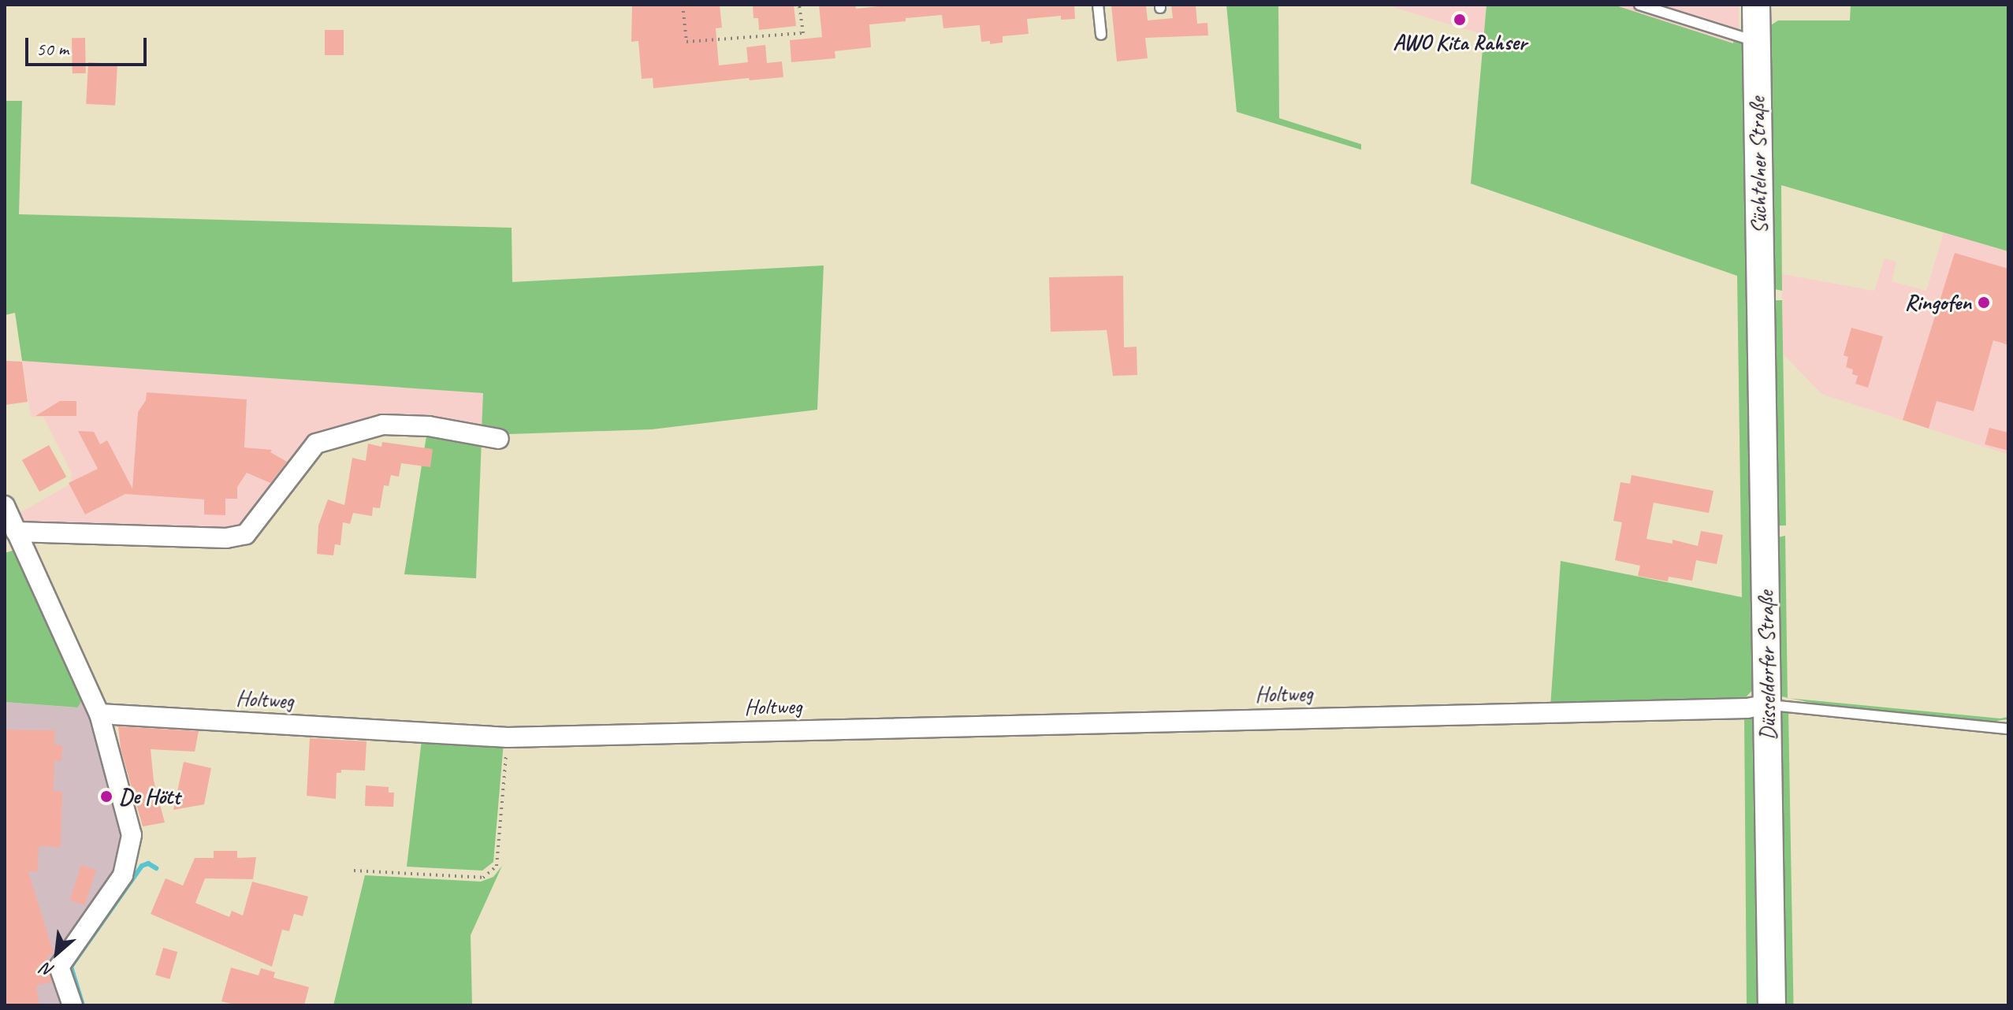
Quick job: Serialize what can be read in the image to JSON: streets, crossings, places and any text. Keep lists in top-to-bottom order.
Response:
{
  "streets": {
    "main road": ["Süchtelner Straße", "Düsseldorfer Straße"],
    "street": ["Holtweg"]
  },
  "crossings": [
    ["Süchtelner Straße", "Düsseldorfer Straße"],
    ["Düsseldorfer Straße", "Holtweg"]
  ],
  "places": ["AWO Kita Rahser", "Ringofen", "De Hött"],
  "scale_bar": "50 m",
  "north": "bottom left"
}
